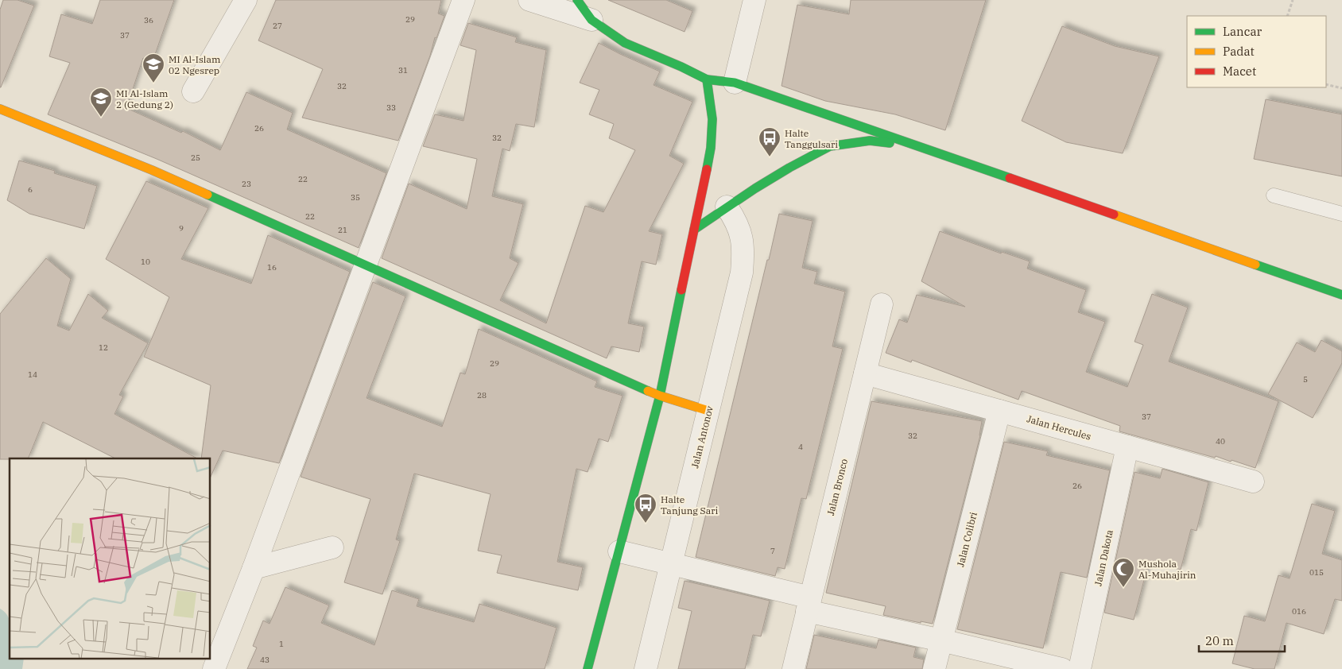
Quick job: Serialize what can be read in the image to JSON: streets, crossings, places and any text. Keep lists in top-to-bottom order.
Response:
{
  "streets": {
    "street": [
      "Jalan Hercules",
      "Jalan Antonov",
      "Jalan Bronco",
      "Jalan Colibri",
      "Jalan Dakota"
    ]
  },
  "crossings": [
    ["Jalan Hercules", "Jalan Bronco"],
    ["Jalan Hercules", "Jalan Colibri"],
    ["Jalan Hercules", "Jalan Dakota"]
  ],
  "places": {
    "school or university": ["MI Al-Islam 02 Ngesrep", "MI Al-Islam 2 (Gedung 2)"],
    "bus stop": ["Halte Tanggulsari", "Halte Tanjung Sari"],
    "mosque": ["Mushola Al-Muhajirin"]
  },
  "house_numbers": [
    "29",
    "36",
    "27",
    "37",
    "31",
    "32",
    "33",
    "26",
    "32",
    "25",
    "22",
    "23",
    "6",
    "35",
    "22",
    "9",
    "21",
    "10",
    "16",
    "12",
    "29",
    "14",
    "5",
    "28",
    "37",
    "32",
    "40",
    "4",
    "26",
    "7",
    "015",
    "016",
    "1",
    "43"
  ],
  "legend": ["Lancar", "Padat", "Macet"],
  "scale_bar": "20 m"
}
